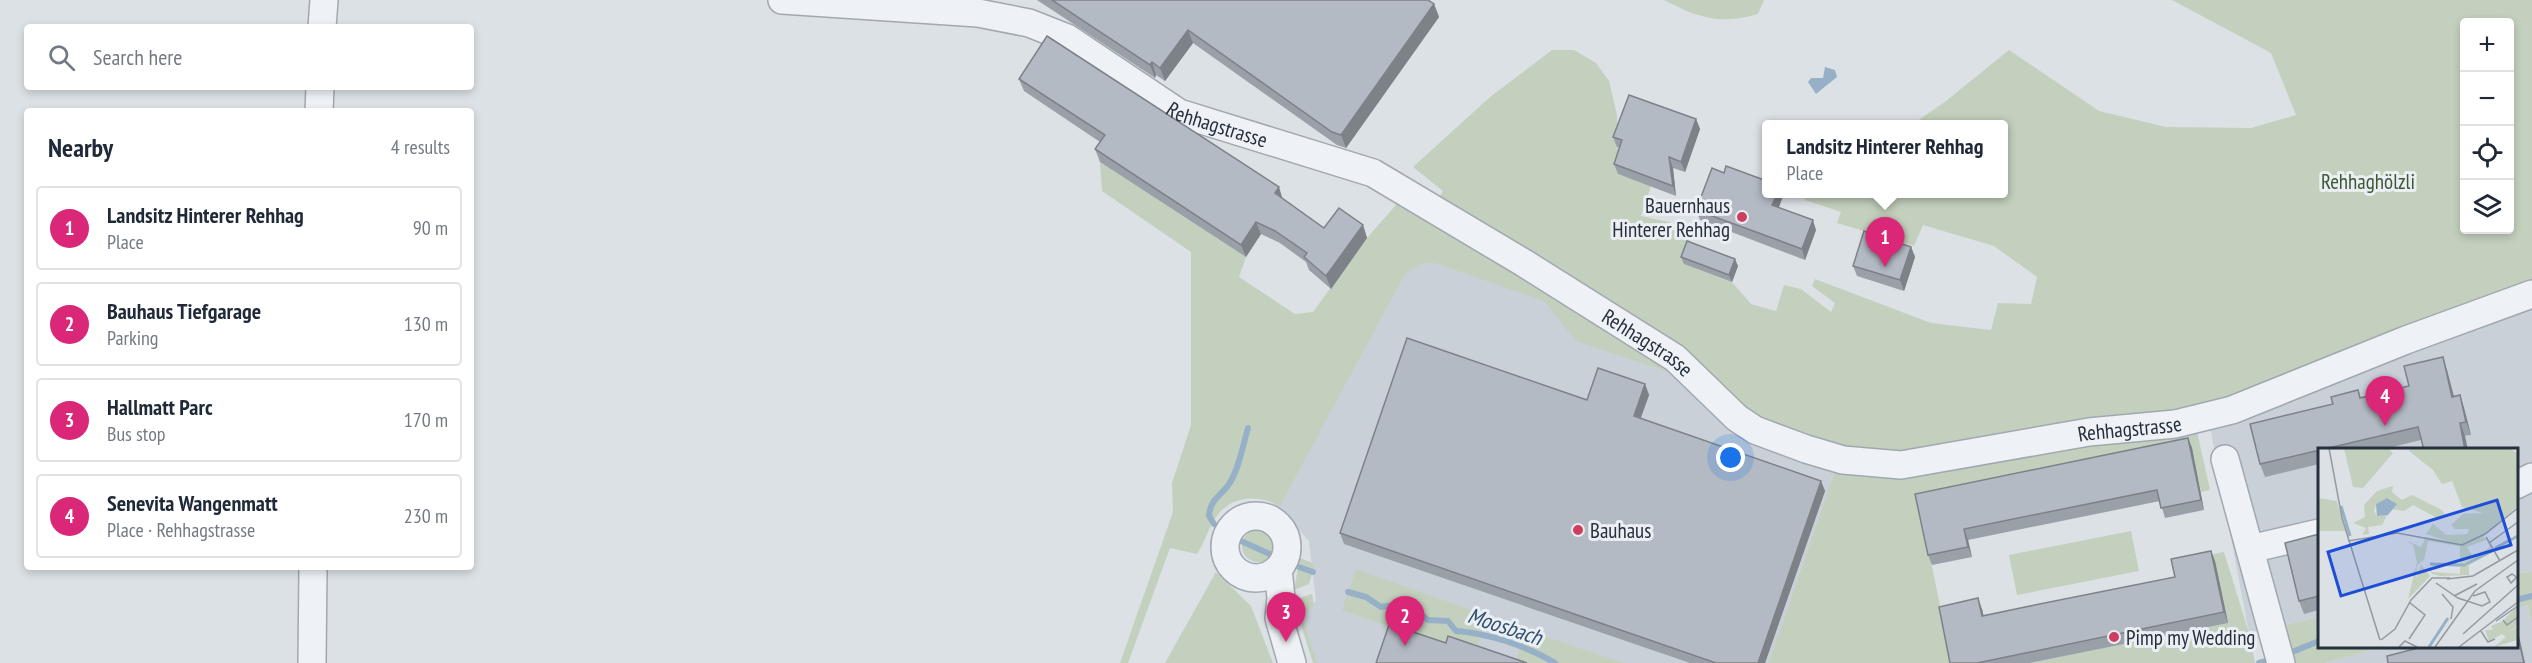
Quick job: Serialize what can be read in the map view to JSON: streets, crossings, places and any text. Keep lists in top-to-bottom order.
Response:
{
  "streets": {
    "street": ["Rehhagstrasse"]
  },
  "water": ["Moosbach"],
  "parks": ["Rehhaghölzli"],
  "places": ["Bauernhaus Hinterer Rehhag", "Bauhaus", "Pimp my Wedding"],
  "page": {
    "map_buttons": ["+", "−"],
    "search": "Search here",
    "heading": ["Nearby", "4 results"],
    "popup": ["Landsitz Hinterer Rehhag", "Place"],
    "list": [
      {
        "mark": "1",
        "name": "Landsitz Hinterer Rehhag",
        "note": "Place",
        "value": "90 m"
      },
      {
        "mark": "2",
        "name": "Bauhaus Tiefgarage",
        "note": "Parking",
        "value": "130 m"
      },
      {
        "mark": "3",
        "name": "Hallmatt Parc",
        "note": "Bus stop",
        "value": "170 m"
      },
      {
        "mark": "4",
        "name": "Senevita Wangenmatt",
        "note": "Place · Rehhagstrasse",
        "value": "230 m"
      }
    ],
    "pins": [
      "1",
      "4",
      "3",
      "2"
    ]
  }
}
